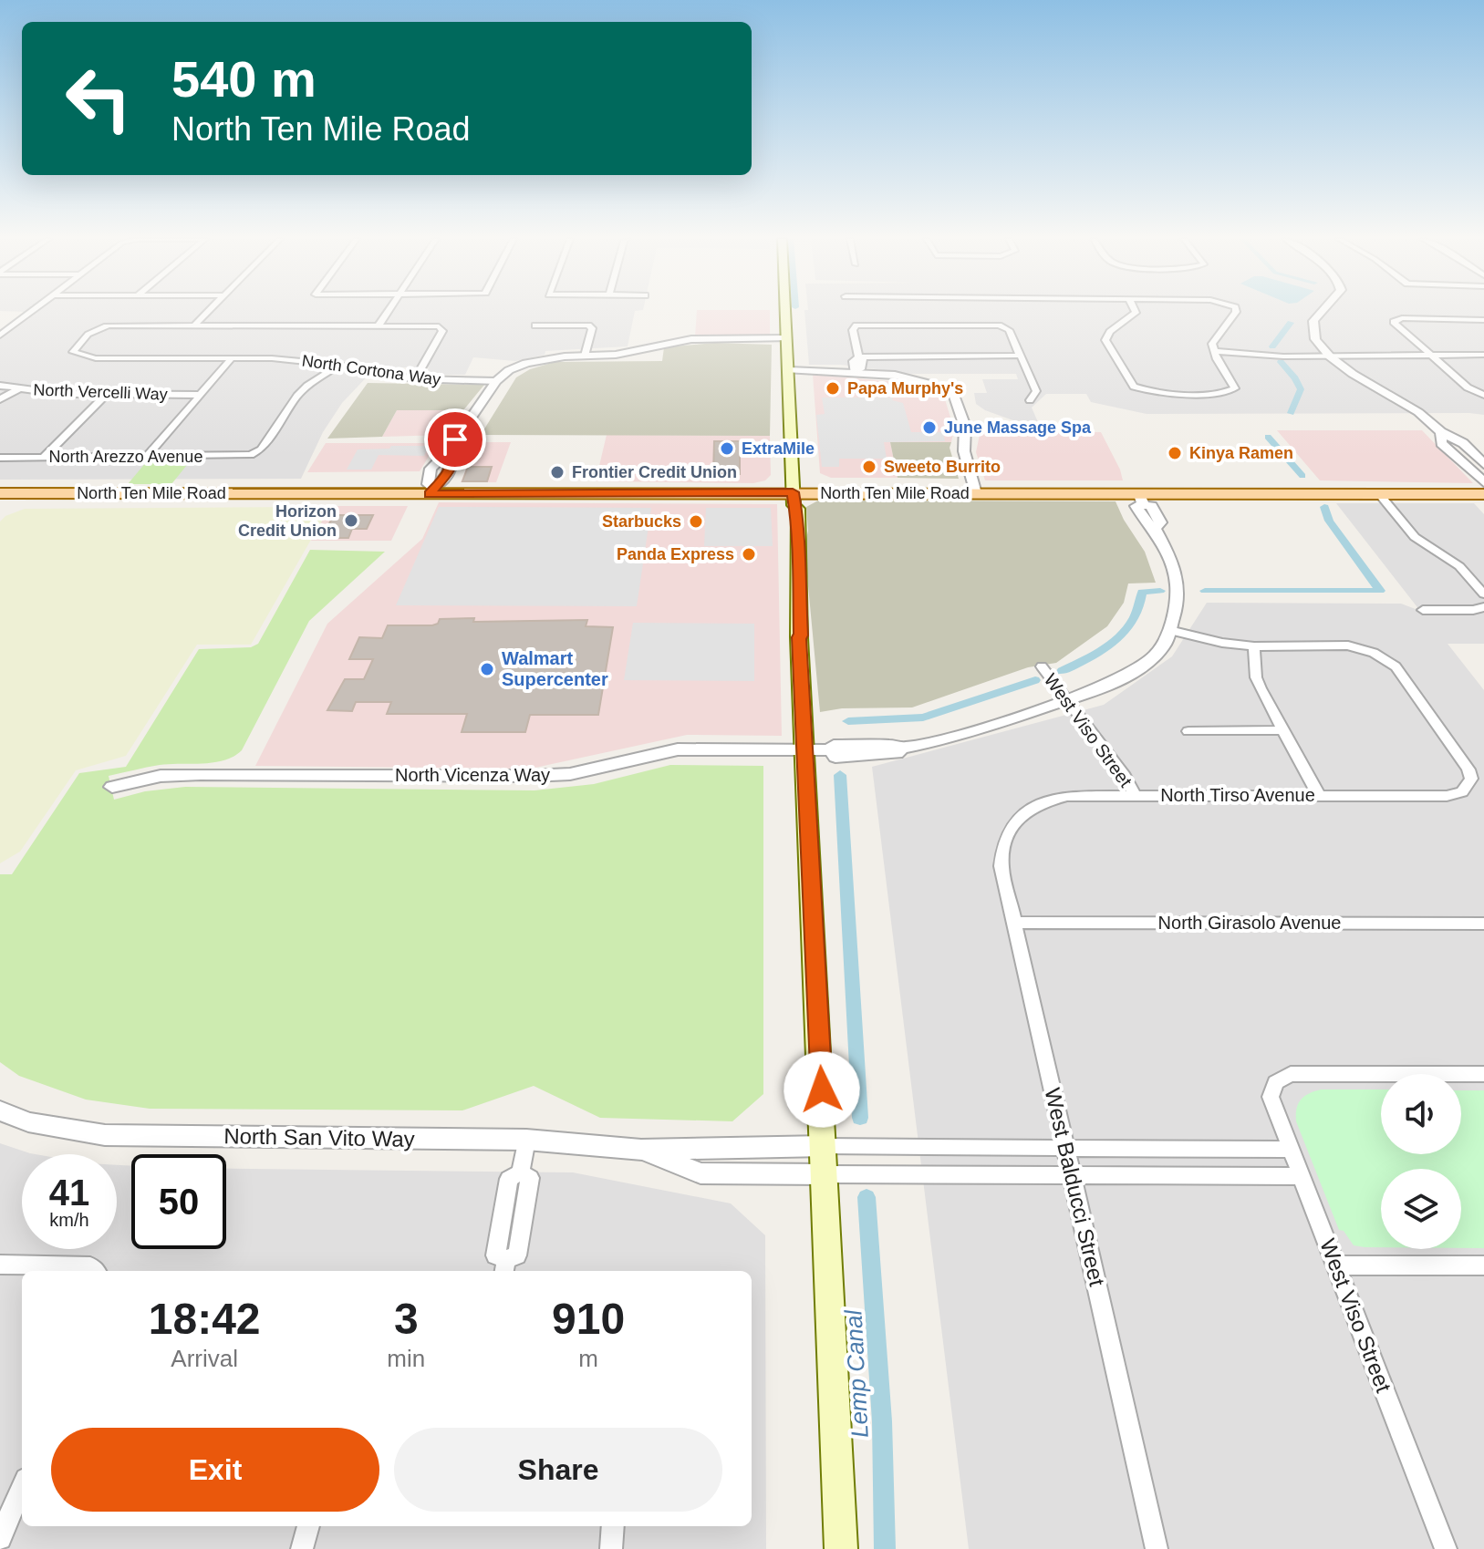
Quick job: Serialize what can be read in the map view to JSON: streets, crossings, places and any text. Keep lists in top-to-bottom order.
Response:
{
  "streets": {
    "main road": ["North Ten Mile Road"],
    "street": [
      "North Cortona Way",
      "North Vercelli Way",
      "North Arezzo Avenue",
      "West Viso Street",
      "North Vicenza Way",
      "North Tirso Avenue",
      "North Girasolo Avenue",
      "North San Vito Way",
      "West Balducci Street"
    ]
  },
  "crossings": [
    ["North Cortona Way", "North Arezzo Avenue"],
    ["North Ten Mile Road", "North Vicenza Way"],
    ["West Viso Street", "North Vicenza Way"],
    ["West Viso Street", "North Tirso Avenue"],
    ["North Tirso Avenue", "West Balducci Street"],
    ["North Girasolo Avenue", "West Balducci Street"]
  ],
  "water": ["Lemp Canal"],
  "places": [
    "Papa Murphy's",
    "June Massage Spa",
    "ExtraMile",
    "Kinya Ramen",
    "Sweeto Burrito",
    "Frontier Credit Union",
    "Horizon Credit Union",
    "Starbucks",
    "Panda Express",
    "Walmart Supercenter"
  ],
  "page": {
    "turn": ["540 m", "North Ten Mile Road"],
    "speed": "41 km/h",
    "limit": "50",
    "eta": [
      "18:42",
      "Arrival",
      "3",
      "min",
      "910",
      "m"
    ],
    "buttons": ["Exit", "Share"]
  }
}
